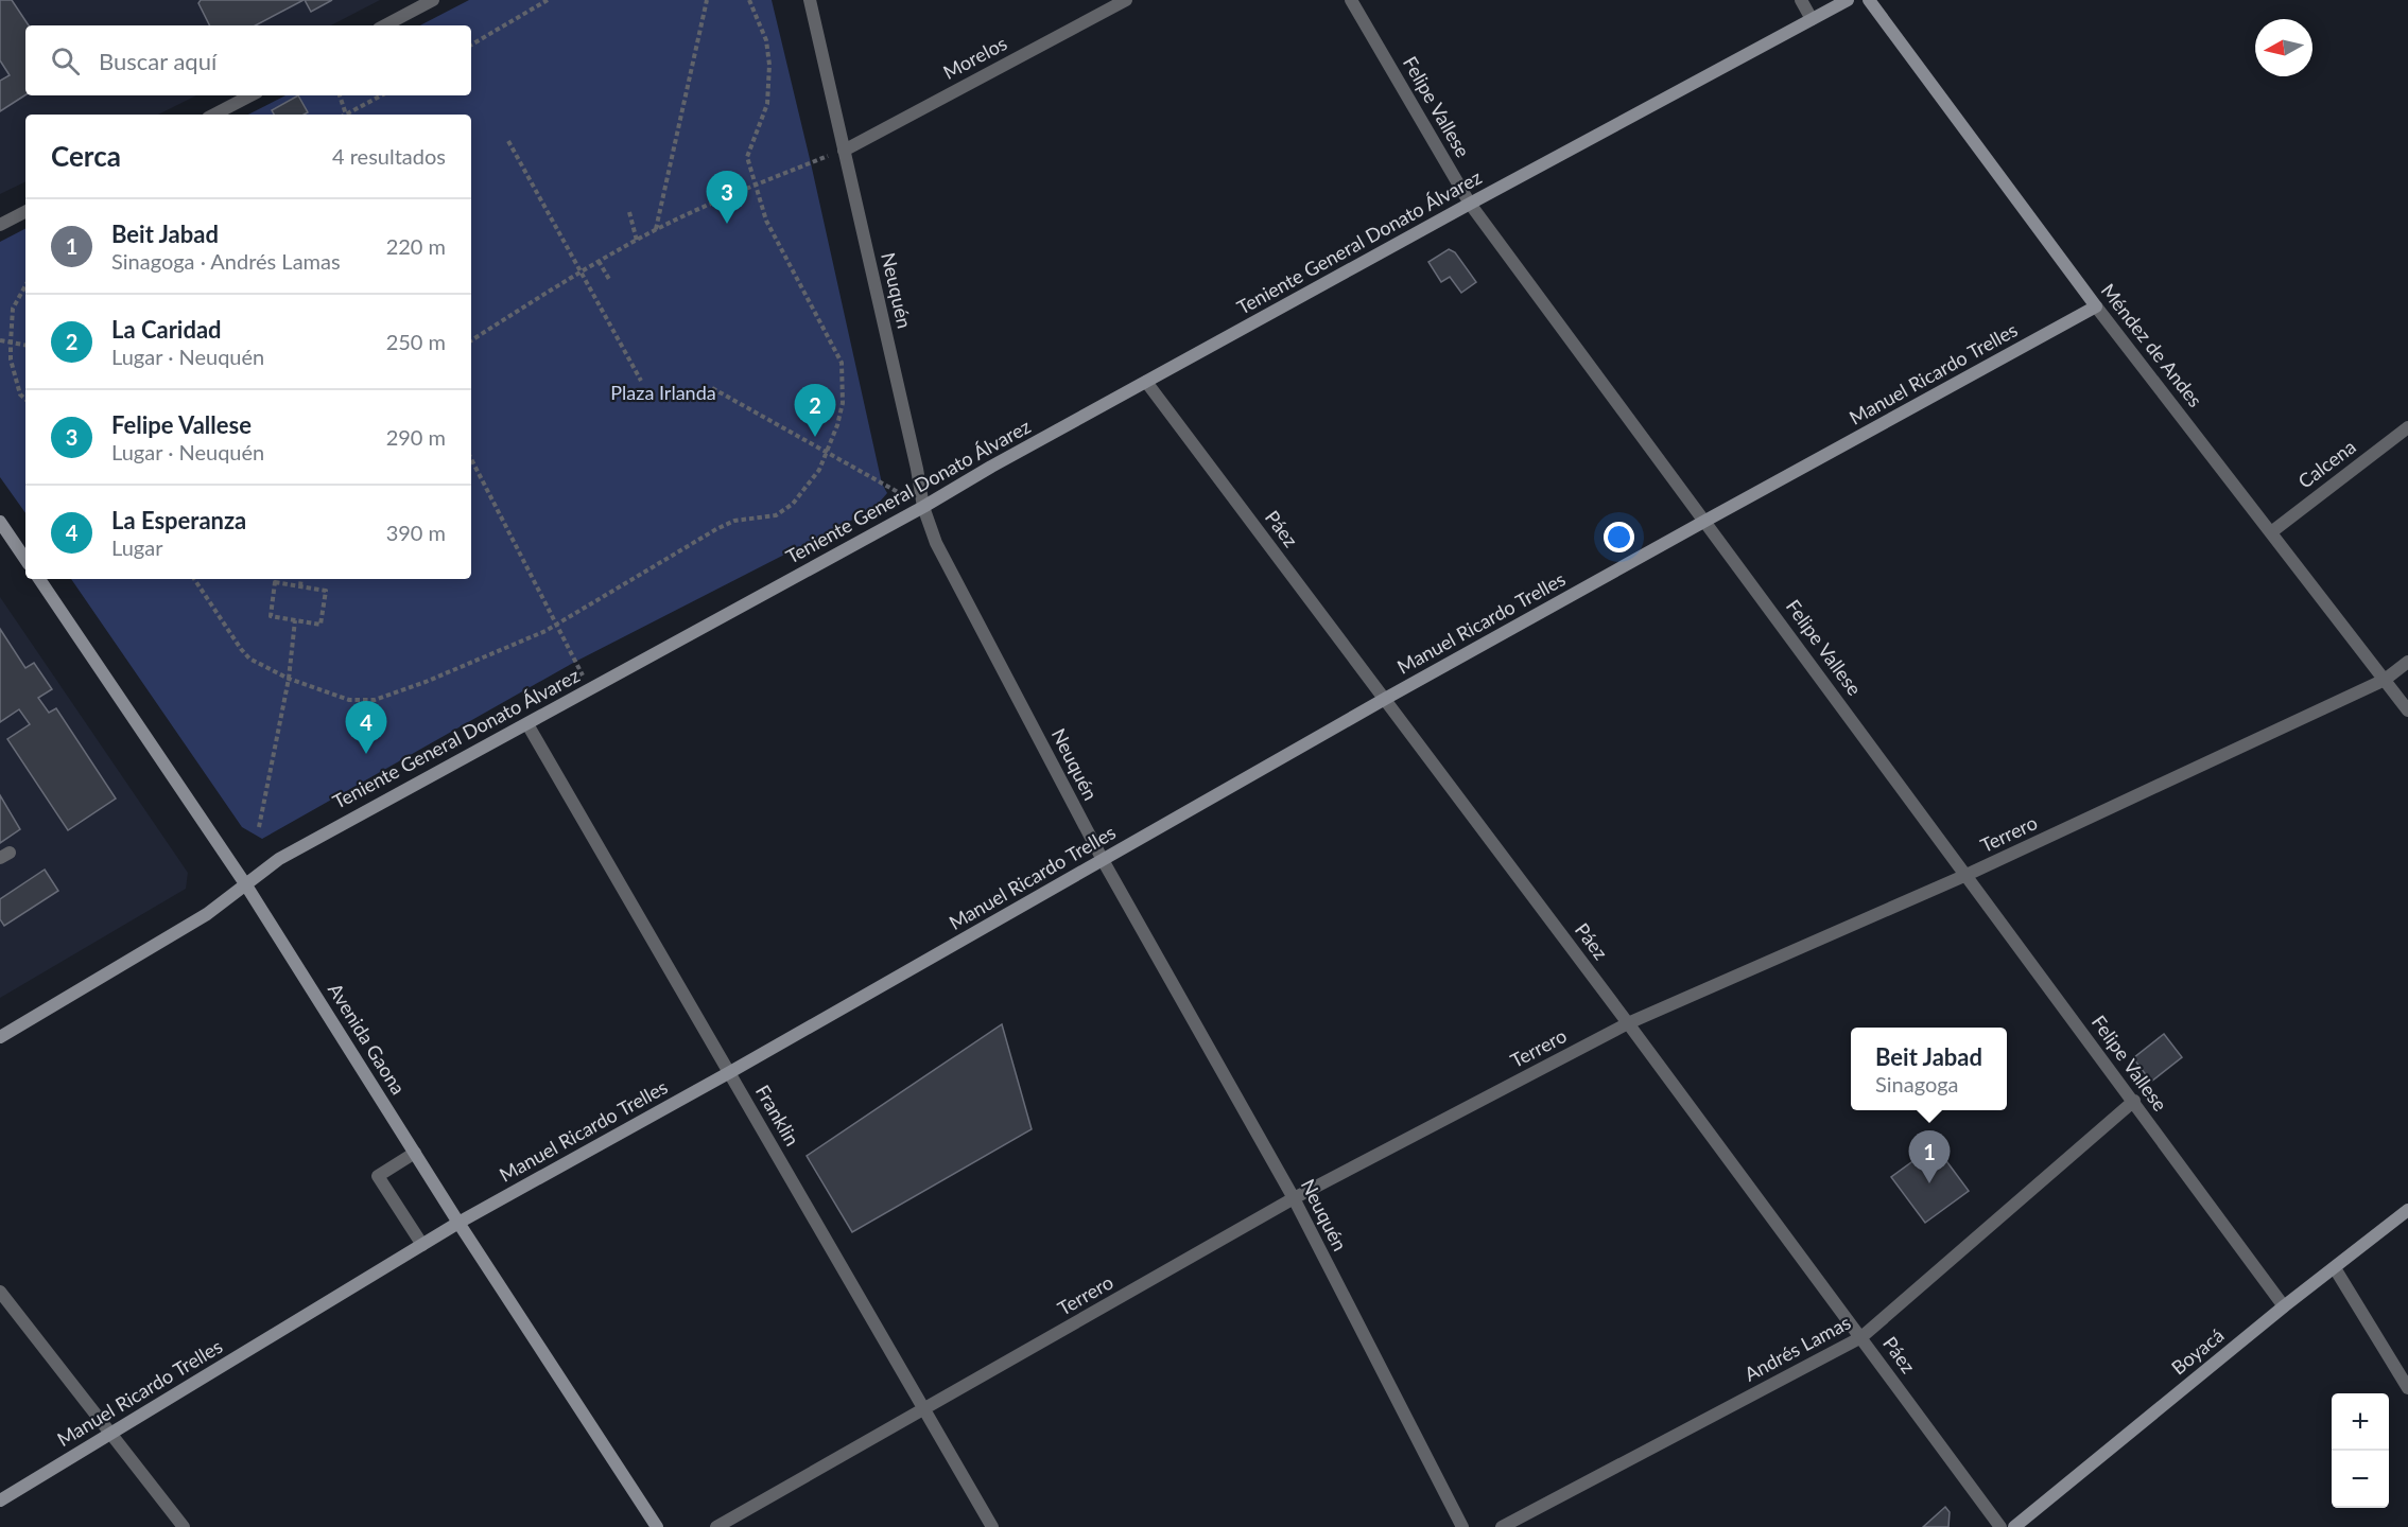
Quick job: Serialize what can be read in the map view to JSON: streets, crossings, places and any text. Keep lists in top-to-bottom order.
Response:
{
  "streets": {
    "street": [
      "Morelos",
      "Felipe Vallese",
      "Teniente General Donato Álvarez",
      "Neuquén",
      "Méndez de Andes",
      "Manuel Ricardo Trelles",
      "Calcena",
      "Páez",
      "Terrero",
      "Avenida Gaona",
      "Franklin",
      "Andrés Lamas",
      "Boyacá"
    ]
  },
  "crossings": [
    ["Morelos", "Neuquén"],
    ["Felipe Vallese", "Teniente General Donato Álvarez"],
    ["Felipe Vallese", "Manuel Ricardo Trelles"],
    ["Felipe Vallese", "Terrero"],
    ["Felipe Vallese", "Andrés Lamas"],
    ["Felipe Vallese", "Boyacá"],
    ["Teniente General Donato Álvarez", "Neuquén"],
    ["Teniente General Donato Álvarez", "Páez"],
    ["Teniente General Donato Álvarez", "Avenida Gaona"],
    ["Teniente General Donato Álvarez", "Franklin"],
    ["Neuquén", "Manuel Ricardo Trelles"],
    ["Neuquén", "Terrero"],
    ["Méndez de Andes", "Manuel Ricardo Trelles"],
    ["Méndez de Andes", "Calcena"],
    ["Méndez de Andes", "Terrero"],
    ["Manuel Ricardo Trelles", "Páez"],
    ["Manuel Ricardo Trelles", "Avenida Gaona"],
    ["Manuel Ricardo Trelles", "Franklin"],
    ["Páez", "Terrero"],
    ["Páez", "Andrés Lamas"],
    ["Terrero", "Franklin"]
  ],
  "parks": ["Plaza Irlanda"],
  "north": "left",
  "page": {
    "search": "Buscar aquí",
    "heading": ["Cerca", "4 resultados"],
    "pins": [
      "3",
      "2",
      "4",
      "1"
    ],
    "list": [
      {
        "mark": "1",
        "name": "Beit Jabad",
        "note": "Sinagoga · Andrés Lamas",
        "value": "220 m"
      },
      {
        "mark": "2",
        "name": "La Caridad",
        "note": "Lugar · Neuquén",
        "value": "250 m"
      },
      {
        "mark": "3",
        "name": "Felipe Vallese",
        "note": "Lugar · Neuquén",
        "value": "290 m"
      },
      {
        "mark": "4",
        "name": "La Esperanza",
        "note": "Lugar",
        "value": "390 m"
      }
    ],
    "popup": ["Beit Jabad", "Sinagoga"],
    "map_buttons": ["+", "−"]
  }
}
